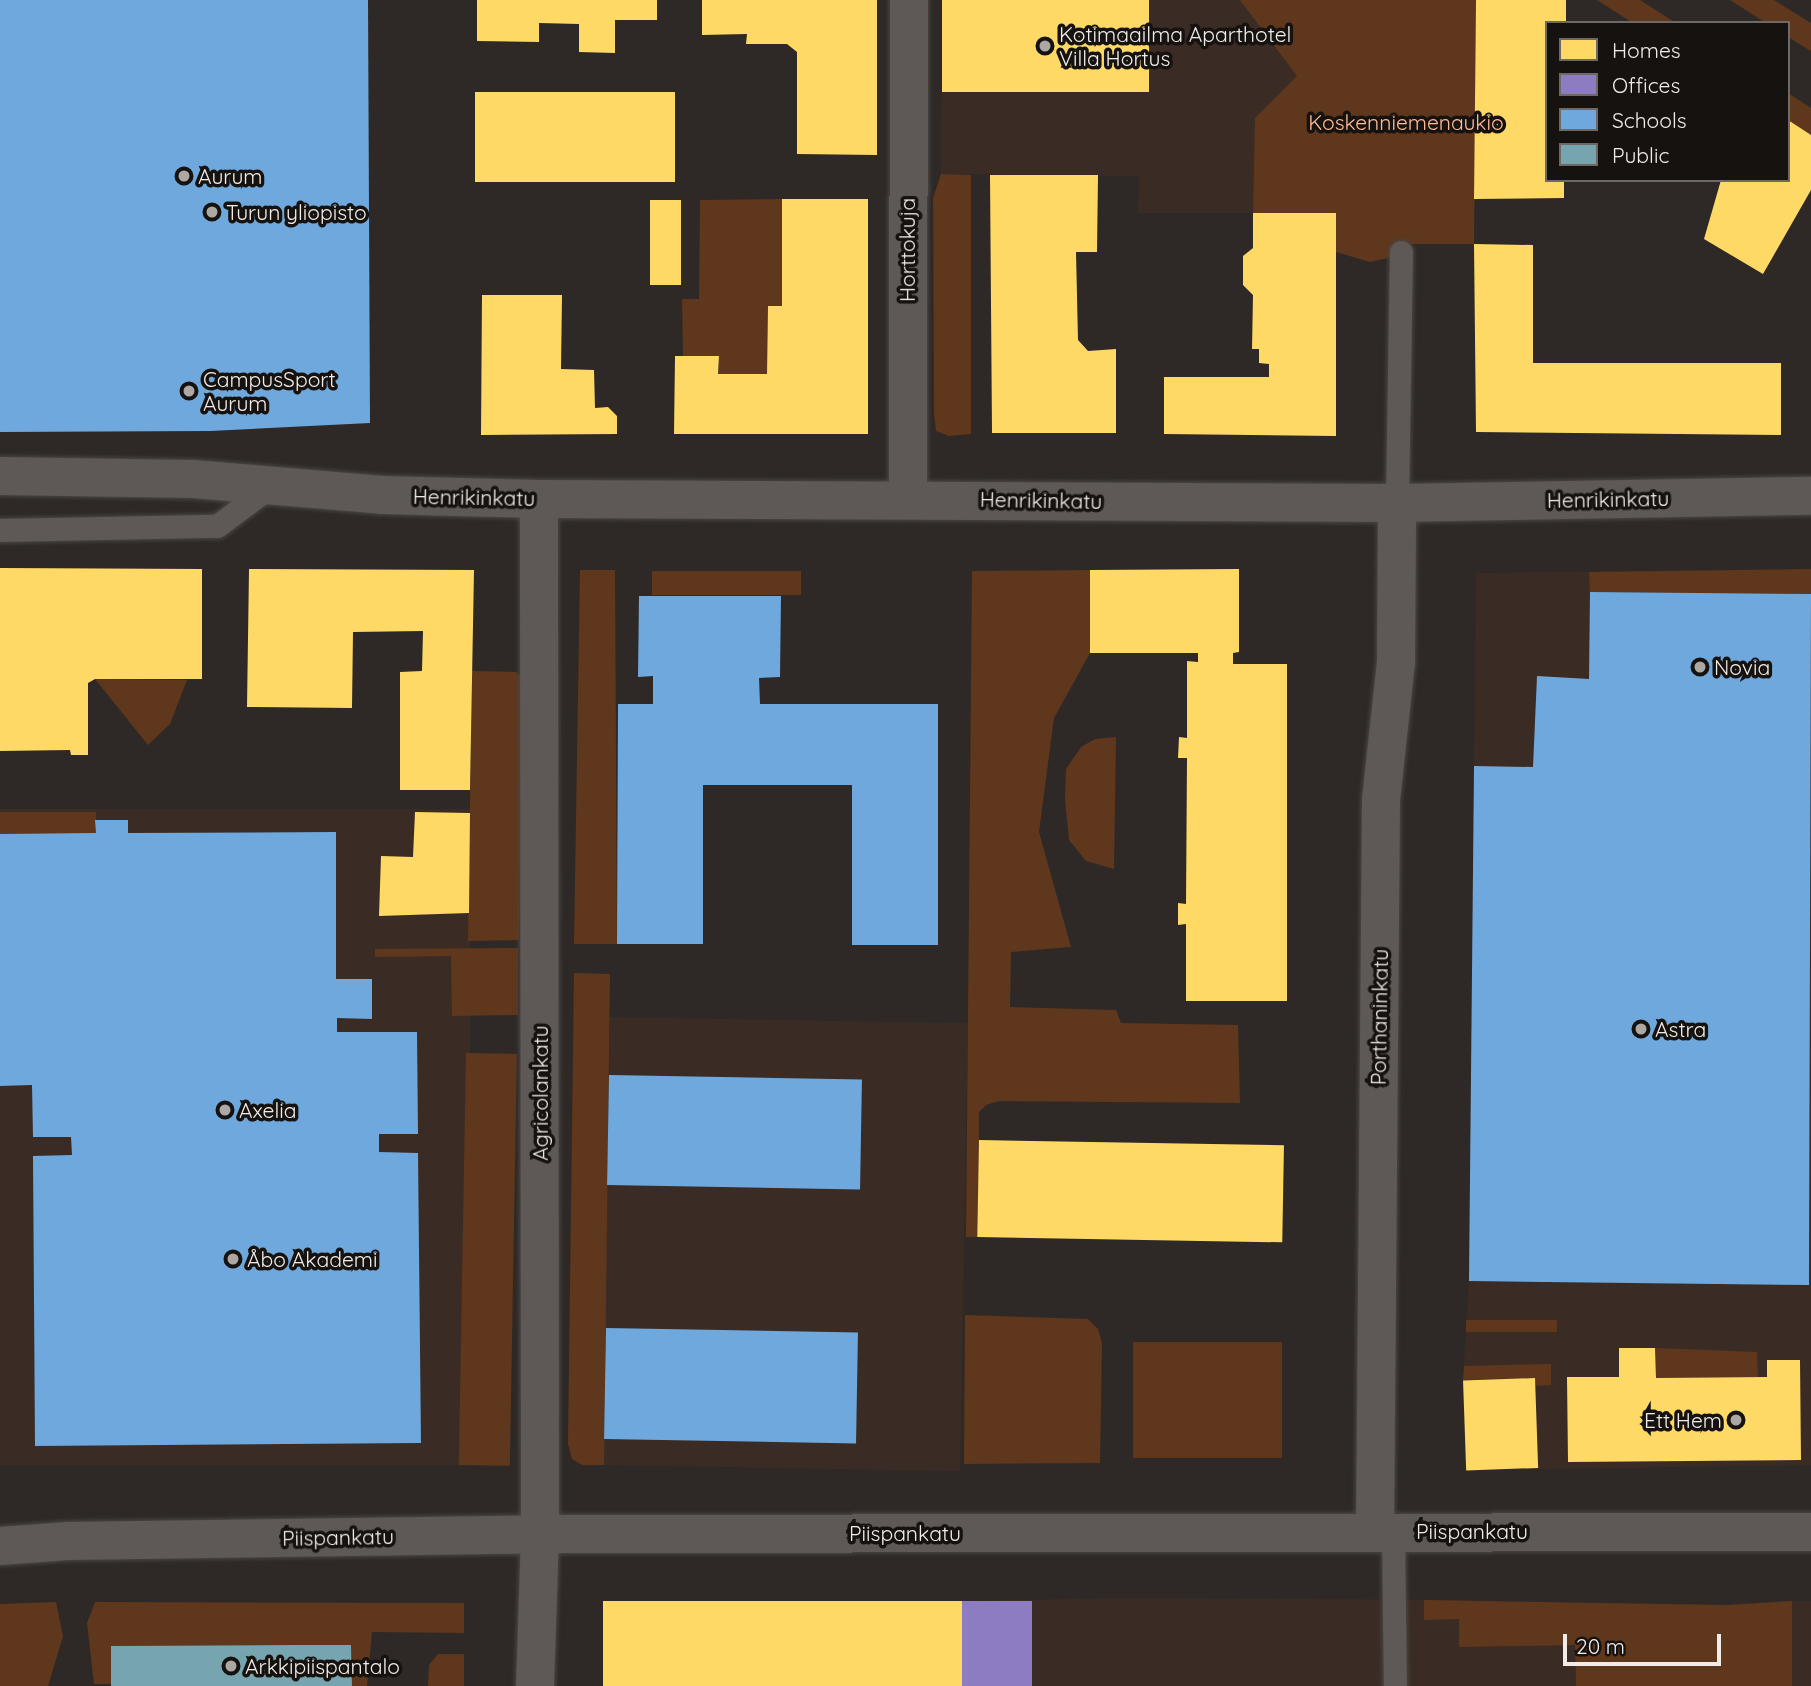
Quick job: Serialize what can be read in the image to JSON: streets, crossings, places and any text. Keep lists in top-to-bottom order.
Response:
{
  "streets": {
    "street": [
      "Horttokuja",
      "Henrikinkatu",
      "Porthaninkatu",
      "Agricolankatu",
      "Piispankatu"
    ]
  },
  "crossings": [
    ["Horttokuja", "Henrikinkatu"],
    ["Henrikinkatu", "Porthaninkatu"],
    ["Henrikinkatu", "Agricolankatu"],
    ["Porthaninkatu", "Piispankatu"],
    ["Agricolankatu", "Piispankatu"]
  ],
  "parks": ["Koskenniemenaukio"],
  "places": [
    "Kotimaailma Aparthotel Villa Hortus",
    "Aurum",
    "Turun yliopisto",
    "CampusSport Aurum",
    "Novia",
    "Astra",
    "Axelia",
    "Åbo Akademi",
    "Ett Hem",
    "Arkkipiispantalo"
  ],
  "legend": [
    "Homes",
    "Offices",
    "Schools",
    "Public"
  ],
  "scale_bar": "20 m"
}
